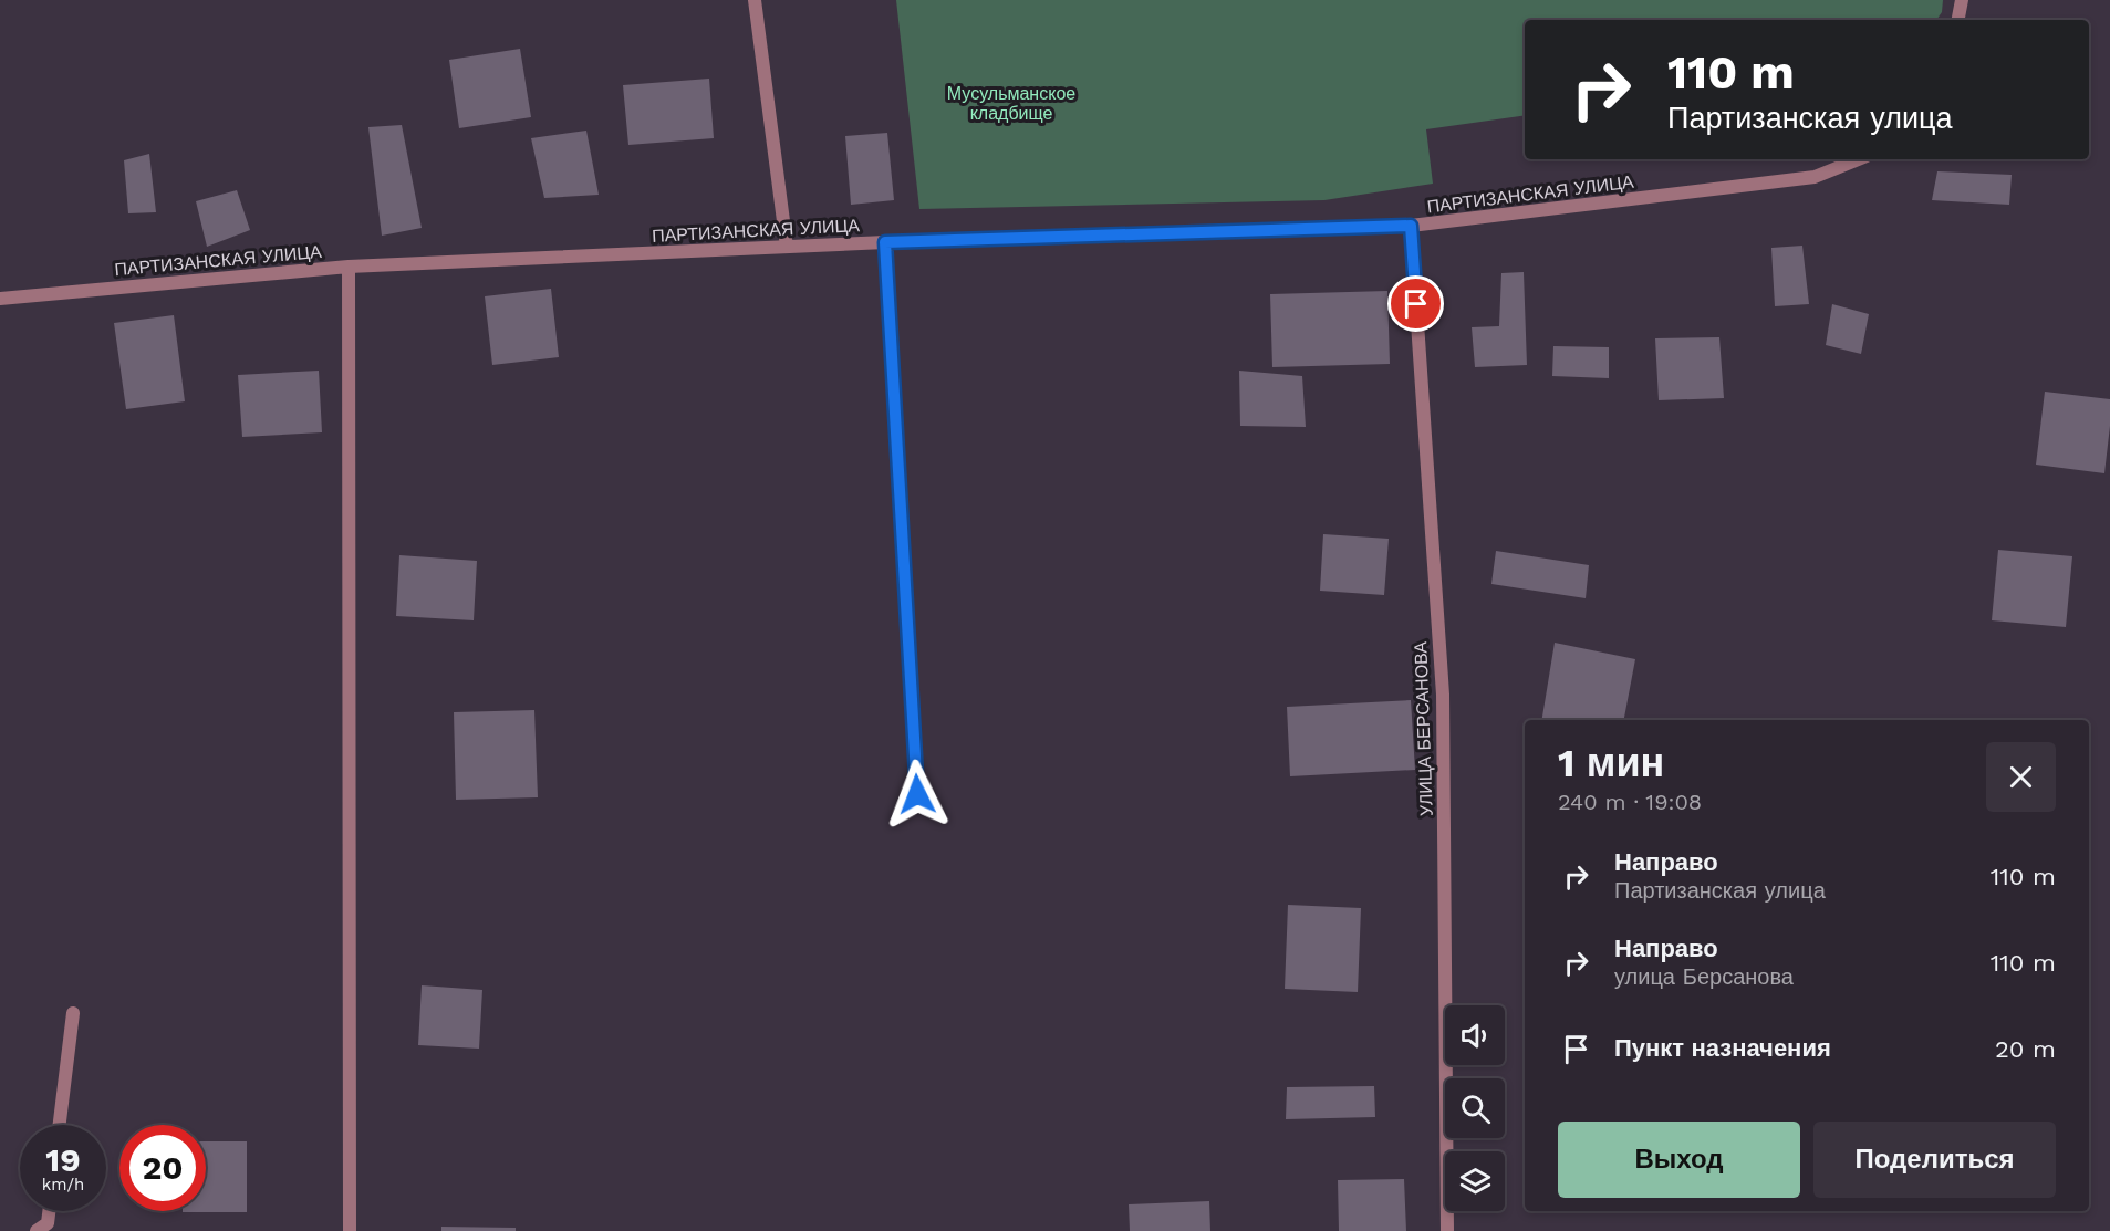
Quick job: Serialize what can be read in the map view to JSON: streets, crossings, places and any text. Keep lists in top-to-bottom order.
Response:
{
  "streets": {
    "street": ["ПАРТИЗАНСКАЯ УЛИЦА", "УЛИЦА БЕРСАНОВА"]
  },
  "crossings": [
    ["ПАРТИЗАНСКАЯ УЛИЦА", "УЛИЦА БЕРСАНОВА"]
  ],
  "parks": ["Мусульманское кладбище"],
  "page": {
    "turn": ["110 m", "Партизанская улица"],
    "heading": ["1 мин", "240 m · 19:08"],
    "list": [
      {
        "name": "Направо",
        "note": "Партизанская улица",
        "value": "110 m"
      },
      {
        "name": "Направо",
        "note": "улица Берсанова",
        "value": "110 m"
      },
      {
        "name": "Пункт назначения",
        "value": "20 m"
      }
    ],
    "buttons": ["Выход", "Поделиться"],
    "speed": "19 km/h",
    "limit": "20"
  }
}
